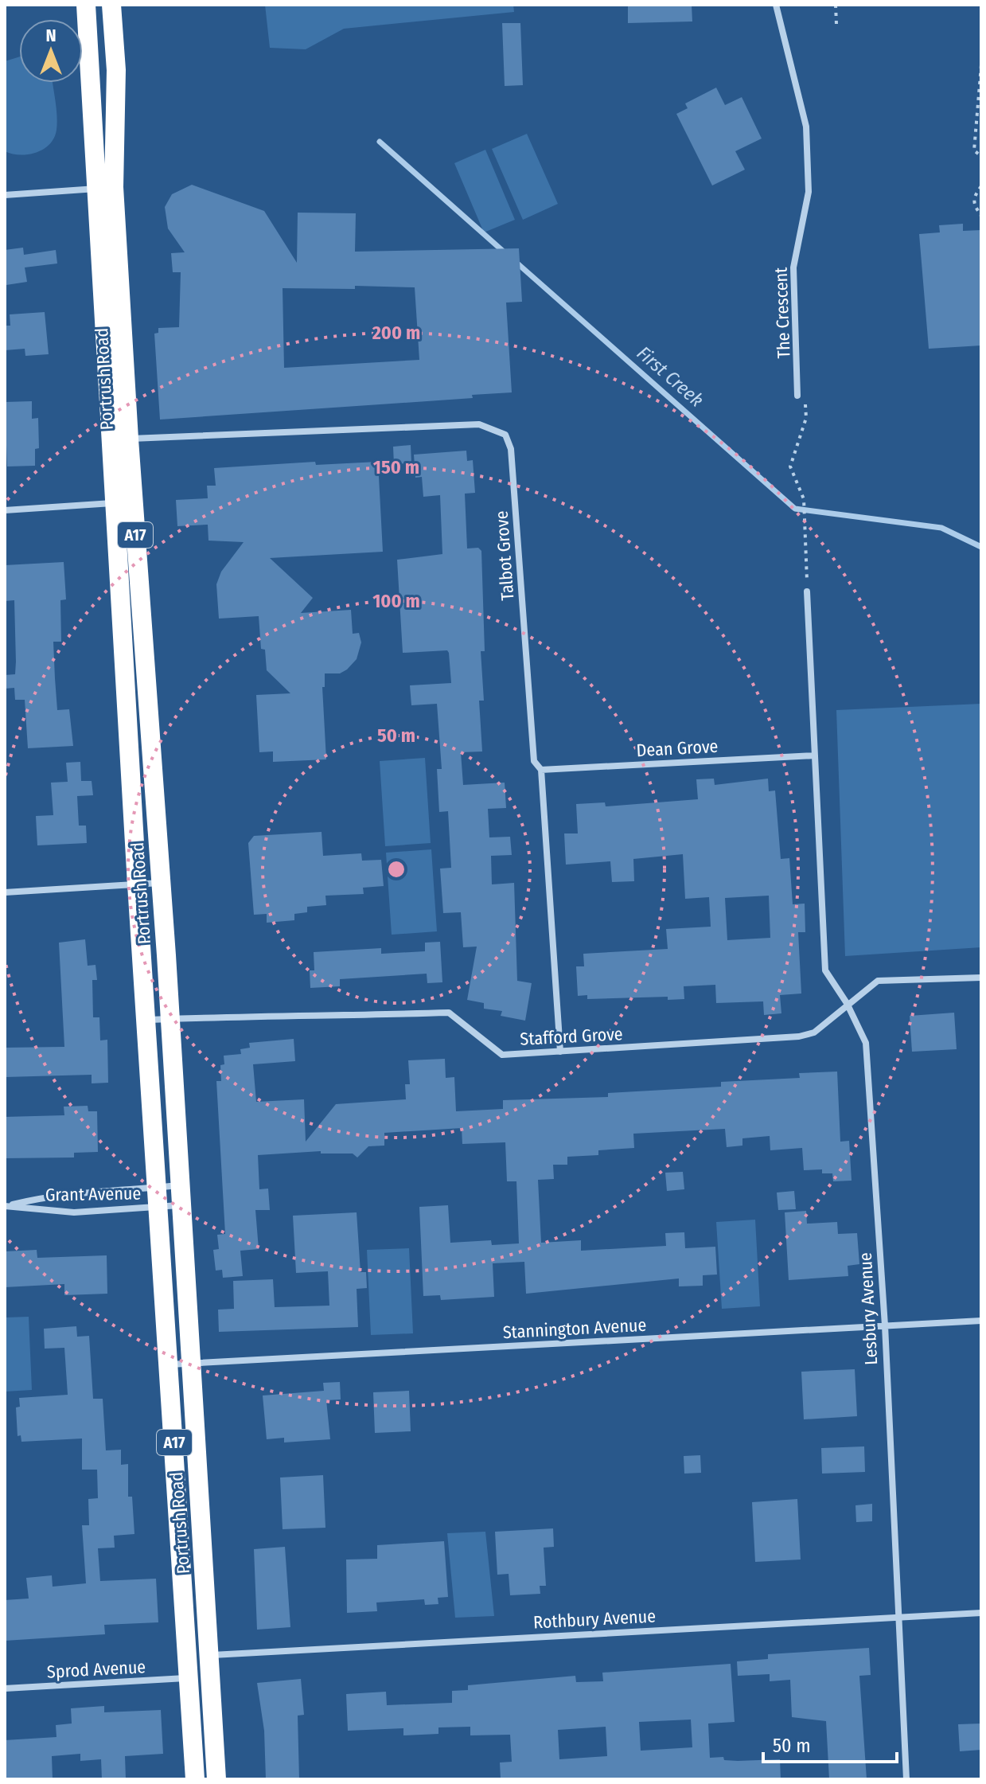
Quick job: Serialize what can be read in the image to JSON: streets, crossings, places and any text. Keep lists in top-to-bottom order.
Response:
{
  "streets": {
    "highway": ["Portrush Road", "A17"],
    "street": [
      "The Crescent",
      "Talbot Grove",
      "Dean Grove",
      "Stafford Grove",
      "Grant Avenue",
      "Lesbury Avenue",
      "Stannington Avenue",
      "Rothbury Avenue",
      "Sprod Avenue"
    ]
  },
  "crossings": [
    ["Portrush Road", "Talbot Grove"],
    ["Portrush Road", "Stafford Grove"],
    ["Portrush Road", "Grant Avenue"],
    ["Portrush Road", "Stannington Avenue"],
    ["Portrush Road", "Rothbury Avenue"],
    ["Portrush Road", "Sprod Avenue"],
    ["Talbot Grove", "Dean Grove"],
    ["Talbot Grove", "Stafford Grove"],
    ["Stafford Grove", "Lesbury Avenue"],
    ["Lesbury Avenue", "Stannington Avenue"],
    ["Lesbury Avenue", "Rothbury Avenue"]
  ],
  "water": ["First Creek"],
  "scale_bar": "50 m",
  "north": "top",
  "rings": [
    "200 m",
    "150 m",
    "100 m",
    "50 m"
  ]
}
